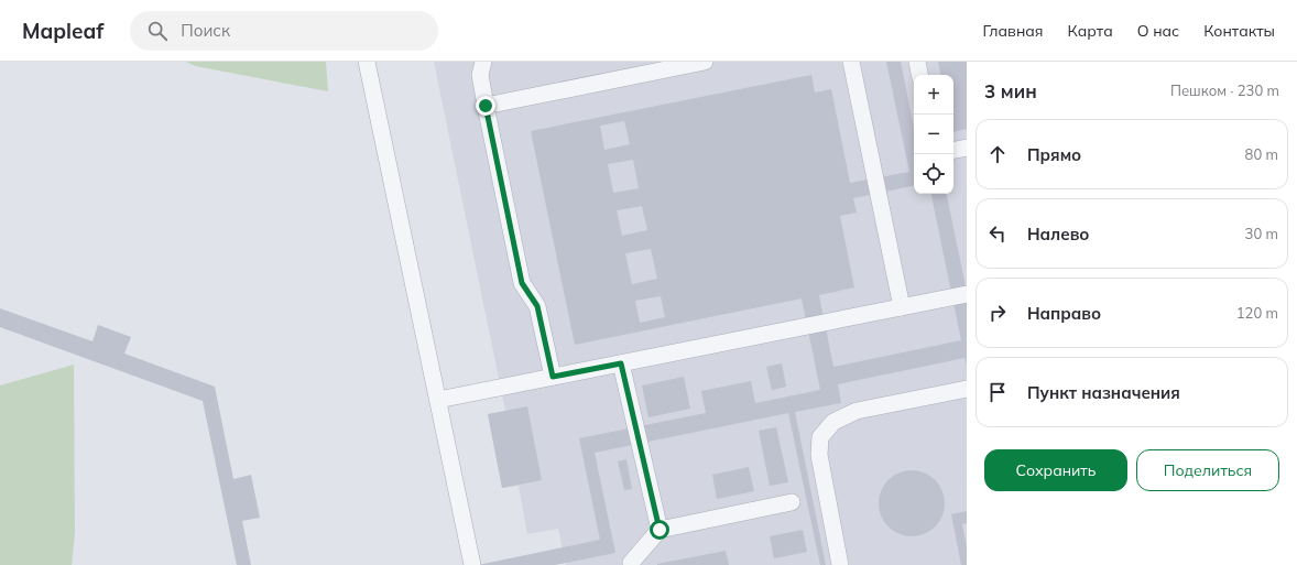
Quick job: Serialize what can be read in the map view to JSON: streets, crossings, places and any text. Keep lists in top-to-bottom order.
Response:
{
  "page": {
    "header": "Mapleaf",
    "search": "Поиск",
    "nav": [
      "Главная",
      "Карта",
      "О нас",
      "Контакты"
    ],
    "heading": ["3 мин", "Пешком · 230 m"],
    "map_buttons": ["+", "−"],
    "list": [
      ["Прямо", "80 m"],
      ["Налево", "30 m"],
      ["Направо", "120 m"],
      "Пункт назначения"
    ],
    "buttons": ["Сохранить", "Поделиться"]
  }
}
